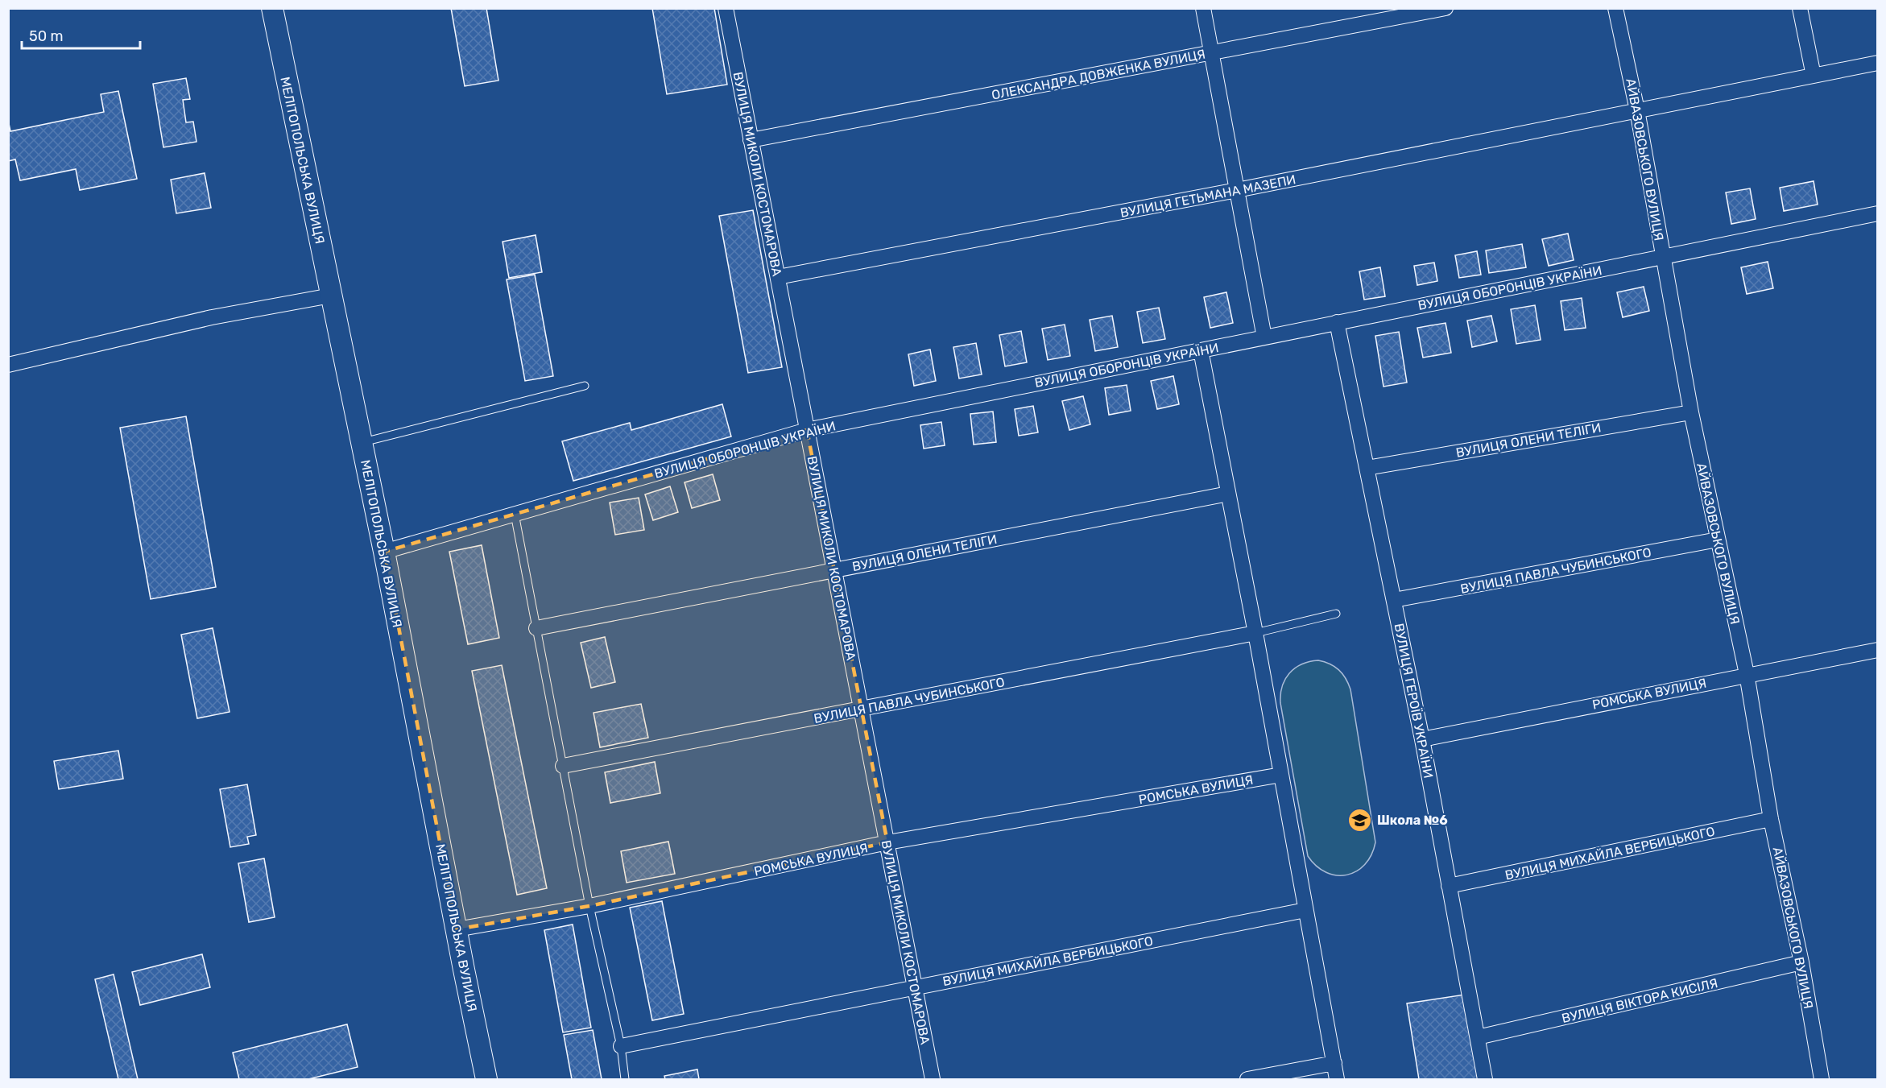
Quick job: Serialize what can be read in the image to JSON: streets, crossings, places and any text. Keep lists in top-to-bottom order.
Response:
{
  "streets": {
    "main road": ["МЕЛІТОПОЛЬСЬКА ВУЛИЦЯ"],
    "street": [
      "ОЛЕКСАНДРА ДОВЖЕНКА ВУЛИЦЯ",
      "АЙВАЗОВСЬКОГО ВУЛИЦЯ",
      "ВУЛИЦЯ МИКОЛИ КОСТОМАРОВА",
      "ВУЛИЦЯ ГЕТЬМАНА МАЗЕПИ",
      "ВУЛИЦЯ ОБОРОНЦІВ УКРАЇНИ",
      "ВУЛИЦЯ ОЛЕНИ ТЕЛІГИ",
      "ВУЛИЦЯ ПАВЛА ЧУБИНСЬКОГО",
      "РОМСЬКА ВУЛИЦЯ",
      "ВУЛИЦЯ ГЕРОЇВ УКРАЇНИ",
      "ВУЛИЦЯ МИХАЙЛА ВЕРБИЦЬКОГО",
      "ВУЛИЦЯ ВІКТОРА КИСІЛЯ"
    ]
  },
  "crossings": [
    ["ОЛЕКСАНДРА ДОВЖЕНКА ВУЛИЦЯ", "ВУЛИЦЯ МИКОЛИ КОСТОМАРОВА"],
    ["АЙВАЗОВСЬКОГО ВУЛИЦЯ", "ВУЛИЦЯ ГЕТЬМАНА МАЗЕПИ"],
    ["АЙВАЗОВСЬКОГО ВУЛИЦЯ", "ВУЛИЦЯ ОБОРОНЦІВ УКРАЇНИ"],
    ["АЙВАЗОВСЬКОГО ВУЛИЦЯ", "ВУЛИЦЯ ОЛЕНИ ТЕЛІГИ"],
    ["АЙВАЗОВСЬКОГО ВУЛИЦЯ", "ВУЛИЦЯ ПАВЛА ЧУБИНСЬКОГО"],
    ["АЙВАЗОВСЬКОГО ВУЛИЦЯ", "РОМСЬКА ВУЛИЦЯ"],
    ["АЙВАЗОВСЬКОГО ВУЛИЦЯ", "ВУЛИЦЯ МИХАЙЛА ВЕРБИЦЬКОГО"],
    ["АЙВАЗОВСЬКОГО ВУЛИЦЯ", "ВУЛИЦЯ ВІКТОРА КИСІЛЯ"],
    ["МЕЛІТОПОЛЬСЬКА ВУЛИЦЯ", "ВУЛИЦЯ ОБОРОНЦІВ УКРАЇНИ"],
    ["МЕЛІТОПОЛЬСЬКА ВУЛИЦЯ", "РОМСЬКА ВУЛИЦЯ"],
    ["ВУЛИЦЯ МИКОЛИ КОСТОМАРОВА", "ВУЛИЦЯ ГЕТЬМАНА МАЗЕПИ"],
    ["ВУЛИЦЯ МИКОЛИ КОСТОМАРОВА", "ВУЛИЦЯ ОБОРОНЦІВ УКРАЇНИ"],
    ["ВУЛИЦЯ МИКОЛИ КОСТОМАРОВА", "ВУЛИЦЯ ОЛЕНИ ТЕЛІГИ"],
    ["ВУЛИЦЯ МИКОЛИ КОСТОМАРОВА", "ВУЛИЦЯ ПАВЛА ЧУБИНСЬКОГО"],
    ["ВУЛИЦЯ МИКОЛИ КОСТОМАРОВА", "РОМСЬКА ВУЛИЦЯ"],
    ["ВУЛИЦЯ МИКОЛИ КОСТОМАРОВА", "ВУЛИЦЯ МИХАЙЛА ВЕРБИЦЬКОГО"],
    ["ВУЛИЦЯ ОБОРОНЦІВ УКРАЇНИ", "ВУЛИЦЯ ГЕРОЇВ УКРАЇНИ"],
    ["ВУЛИЦЯ ОЛЕНИ ТЕЛІГИ", "ВУЛИЦЯ ГЕРОЇВ УКРАЇНИ"],
    ["ВУЛИЦЯ ПАВЛА ЧУБИНСЬКОГО", "ВУЛИЦЯ ГЕРОЇВ УКРАЇНИ"],
    ["РОМСЬКА ВУЛИЦЯ", "ВУЛИЦЯ ГЕРОЇВ УКРАЇНИ"],
    ["ВУЛИЦЯ ГЕРОЇВ УКРАЇНИ", "ВУЛИЦЯ МИХАЙЛА ВЕРБИЦЬКОГО"],
    ["ВУЛИЦЯ ГЕРОЇВ УКРАЇНИ", "ВУЛИЦЯ ВІКТОРА КИСІЛЯ"]
  ],
  "places": {
    "school or university": ["Школа №6"]
  },
  "scale_bar": "50 m"
}
